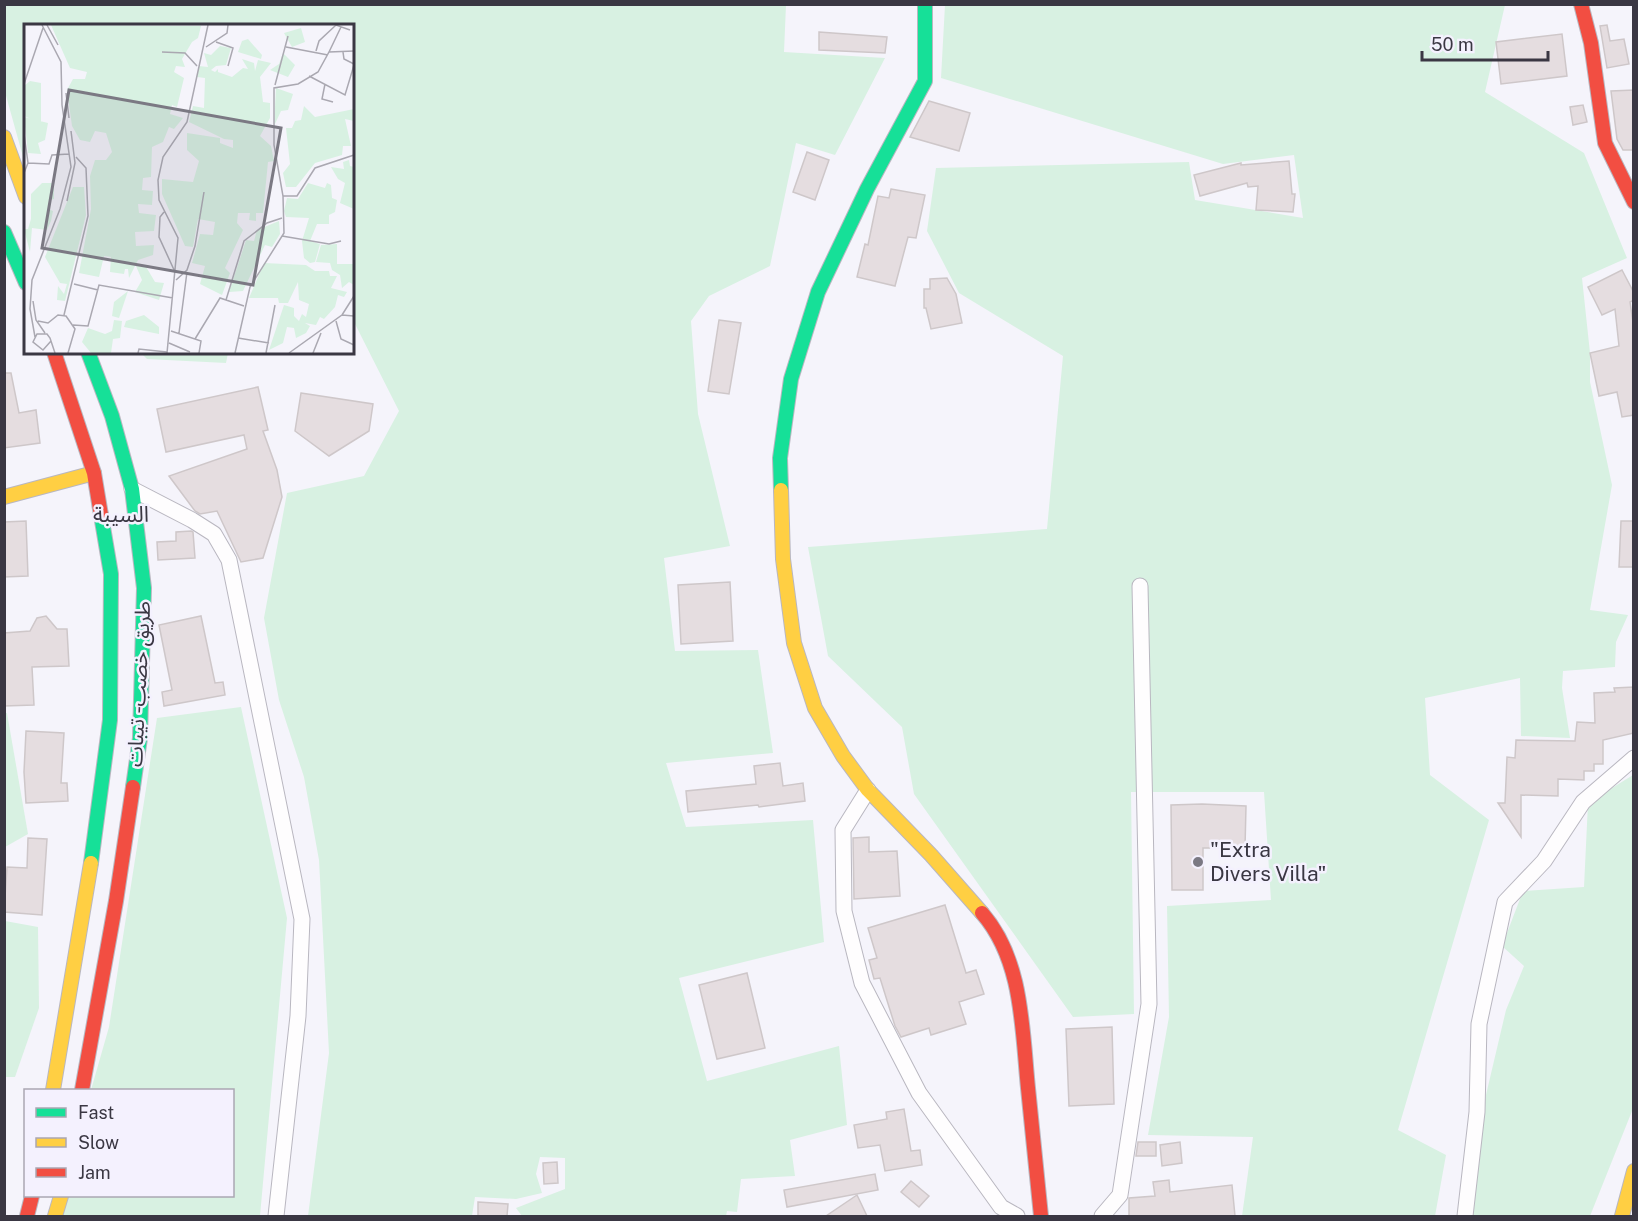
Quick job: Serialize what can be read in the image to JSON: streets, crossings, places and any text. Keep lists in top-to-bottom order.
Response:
{
  "streets": {
    "main road": ["طريق خصب - تيبات"]
  },
  "districts": ["السيبة"],
  "places": ["\"Extra Divers Villa\""],
  "legend": ["Fast", "Slow", "Jam"],
  "scale_bar": "50 m"
}
